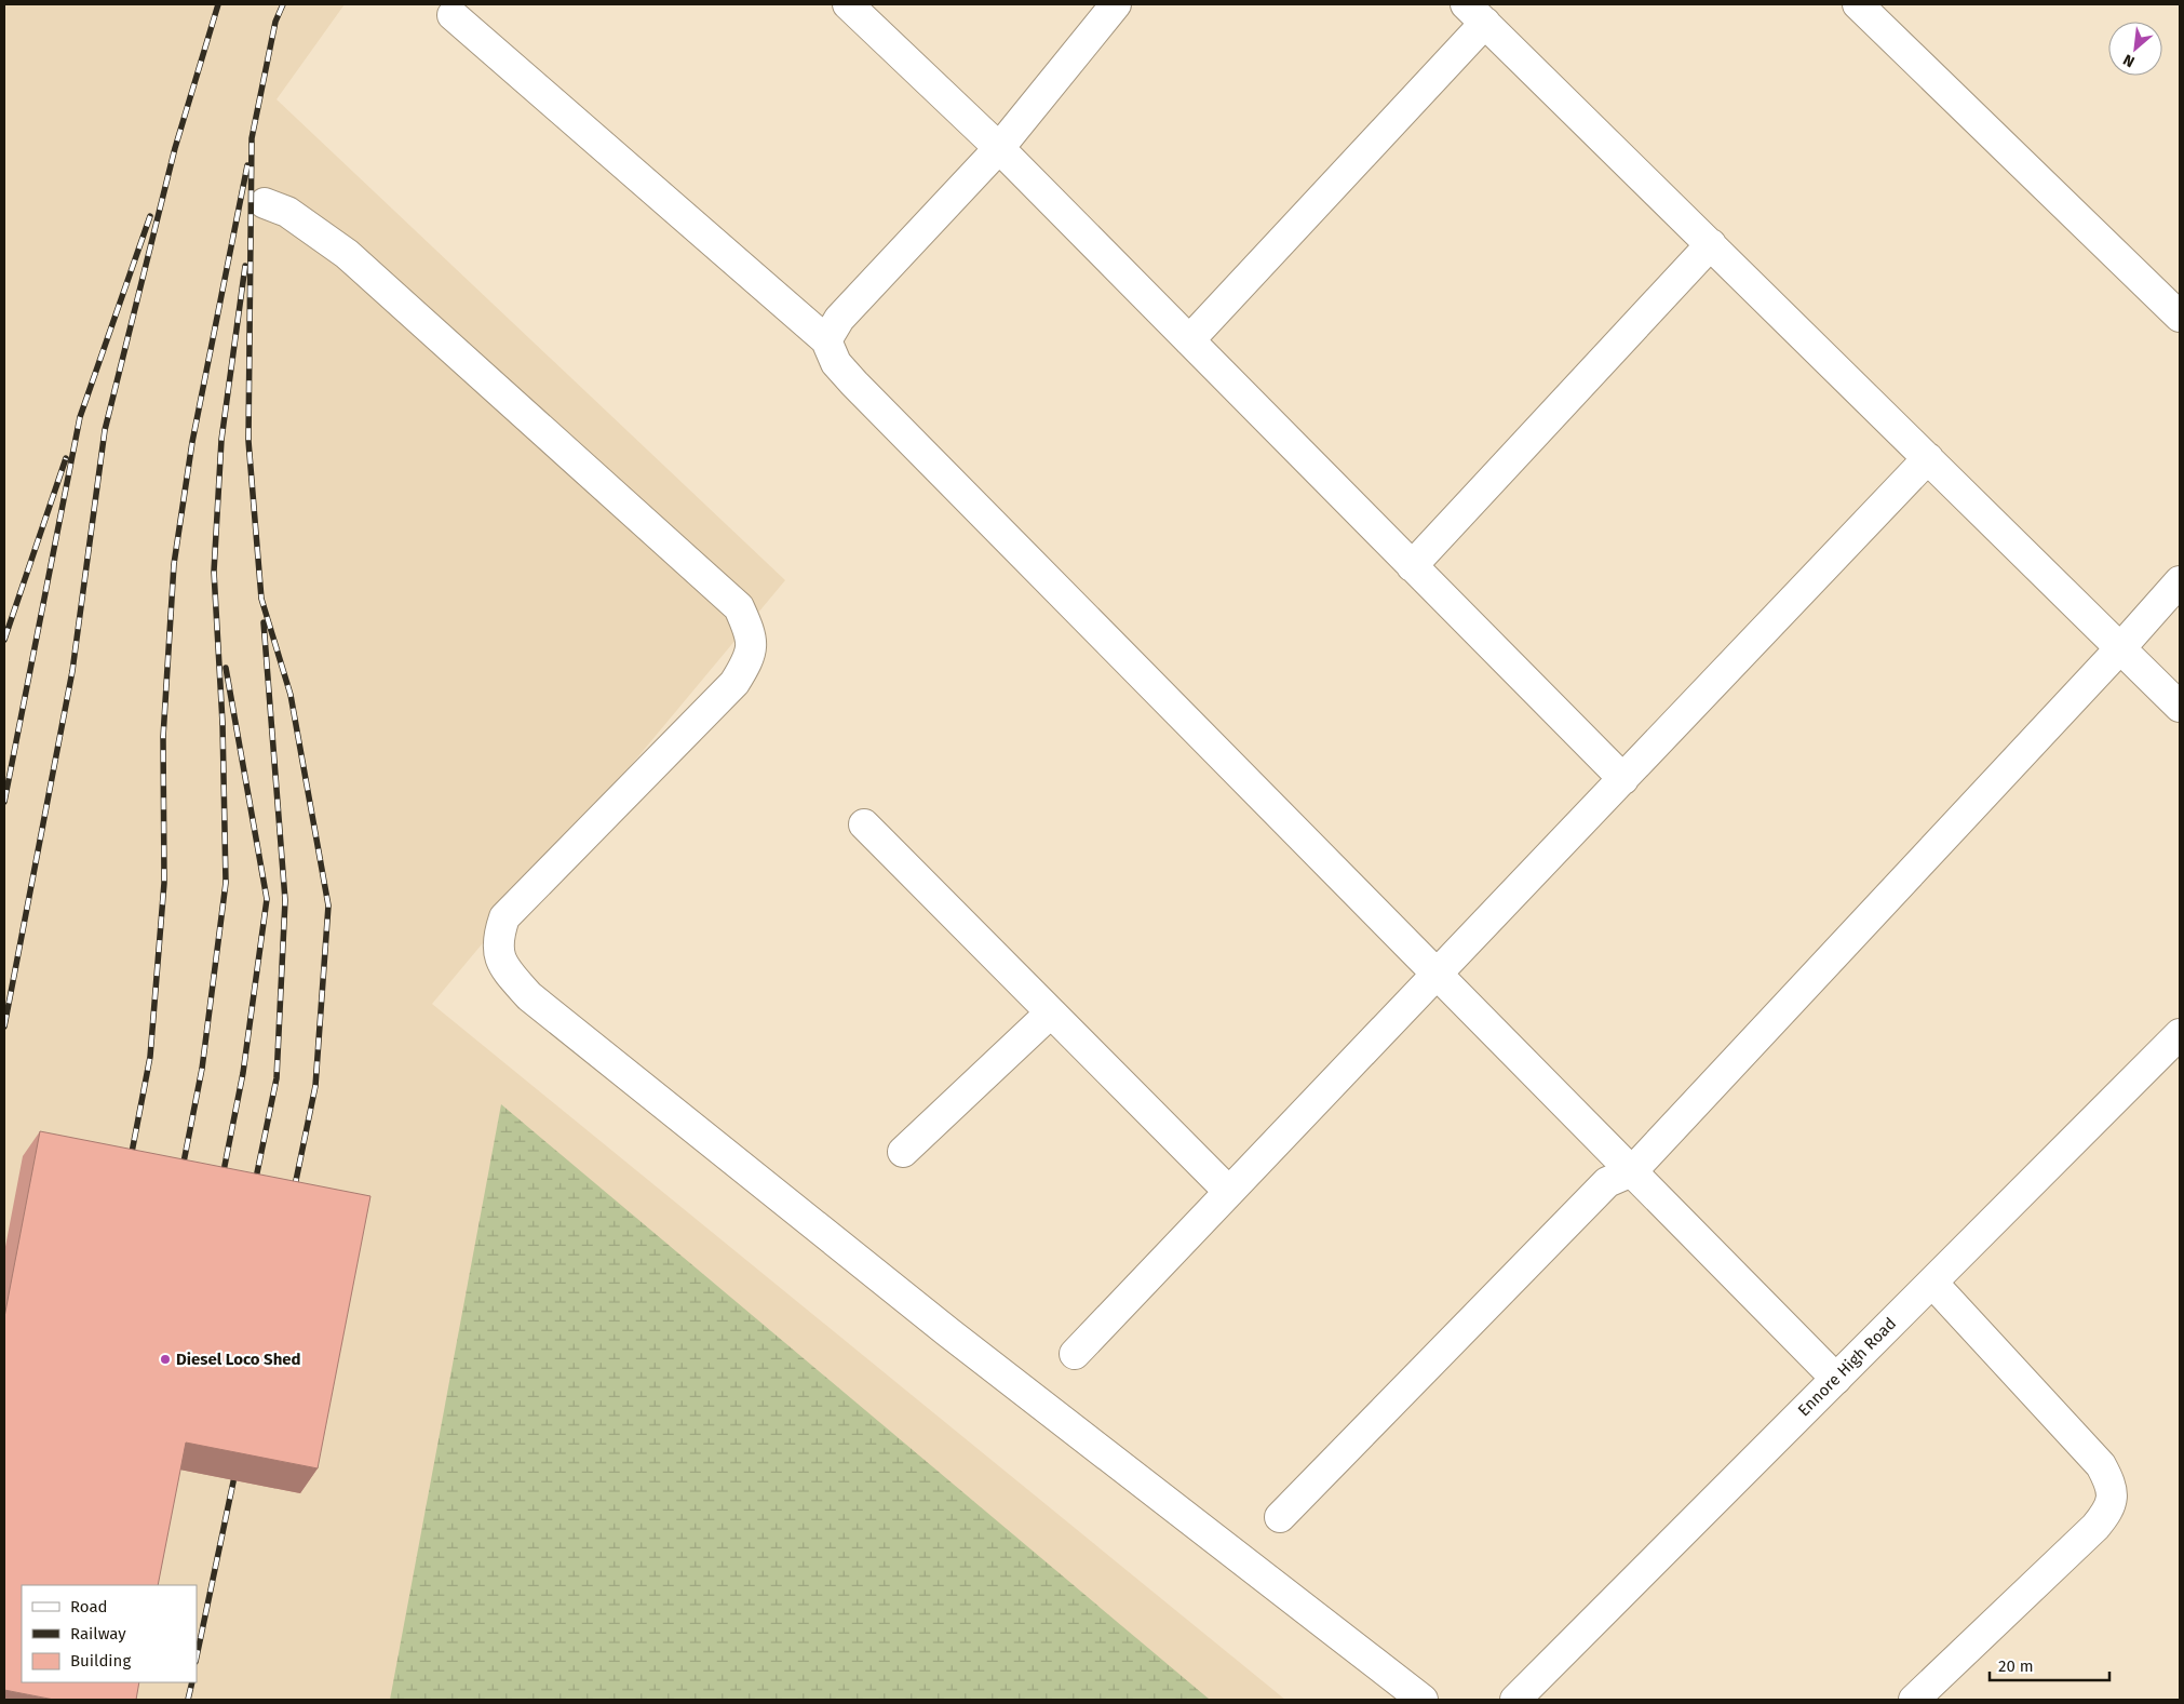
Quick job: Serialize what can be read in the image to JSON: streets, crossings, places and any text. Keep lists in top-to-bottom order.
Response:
{
  "streets": {
    "street": ["Ennore High Road"]
  },
  "places": ["Diesel Loco Shed"],
  "legend": ["Road", "Railway", "Building"],
  "scale_bar": "20 m",
  "north": "bottom left"
}
